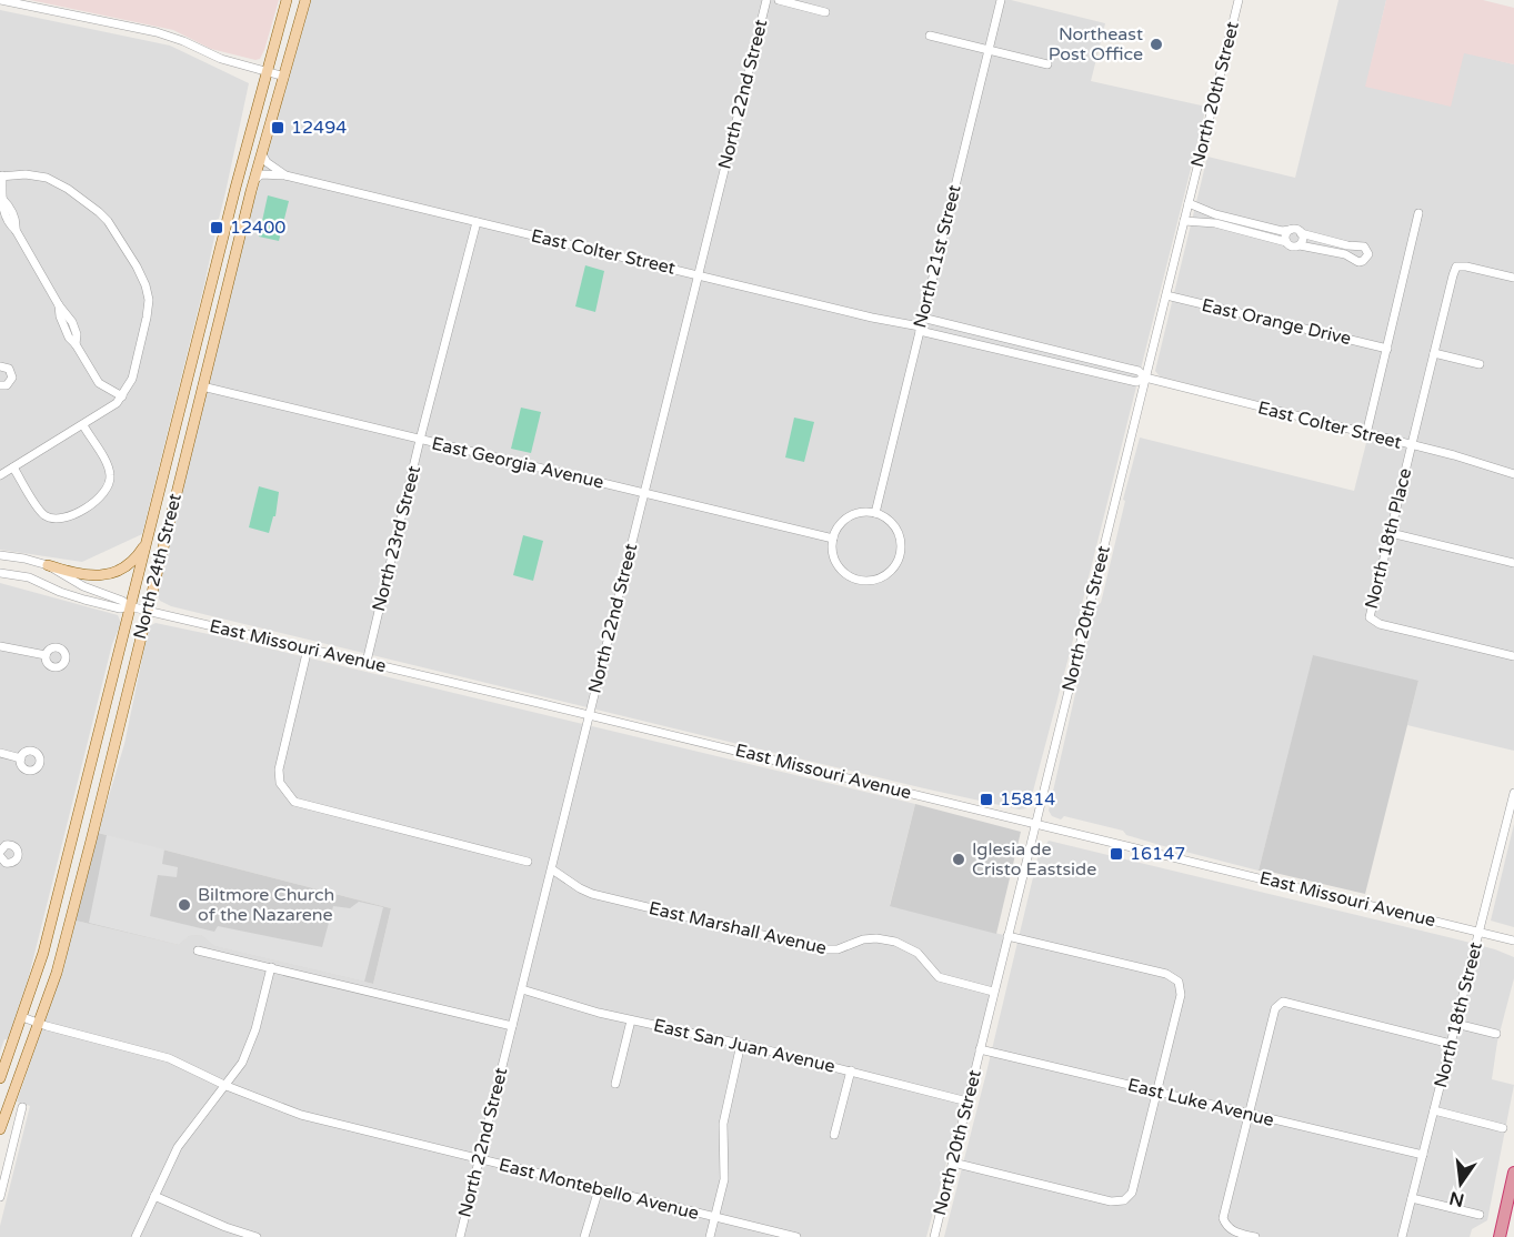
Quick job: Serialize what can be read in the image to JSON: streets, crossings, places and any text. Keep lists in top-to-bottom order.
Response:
{
  "streets": {
    "main road": ["North 24th Street"],
    "street": [
      "North 22nd Street",
      "North 20th Street",
      "East Colter Street",
      "North 21st Street",
      "East Orange Drive",
      "East Georgia Avenue",
      "North 23rd Street",
      "North 18th Place",
      "East Missouri Avenue",
      "East Marshall Avenue",
      "North 18th Street",
      "East San Juan Avenue",
      "East Luke Avenue",
      "East Montebello Avenue"
    ]
  },
  "crossings": [
    ["North 22nd Street", "East Colter Street"],
    ["North 22nd Street", "East Georgia Avenue"],
    ["North 22nd Street", "East Missouri Avenue"],
    ["North 22nd Street", "East Marshall Avenue"],
    ["North 22nd Street", "East San Juan Avenue"],
    ["North 22nd Street", "East Montebello Avenue"],
    ["North 20th Street", "East Colter Street"],
    ["North 20th Street", "East Orange Drive"],
    ["North 20th Street", "East Missouri Avenue"],
    ["North 20th Street", "East Marshall Avenue"],
    ["North 20th Street", "East San Juan Avenue"],
    ["North 20th Street", "East Luke Avenue"],
    ["East Colter Street", "North 21st Street"],
    ["East Colter Street", "North 23rd Street"],
    ["East Colter Street", "North 18th Place"],
    ["East Colter Street", "North 24th Street"],
    ["North 21st Street", "East Georgia Avenue"],
    ["East Georgia Avenue", "North 23rd Street"],
    ["East Georgia Avenue", "North 24th Street"],
    ["North 23rd Street", "East Missouri Avenue"],
    ["North 24th Street", "East Missouri Avenue"],
    ["North 24th Street", "East Montebello Avenue"],
    ["East Missouri Avenue", "North 18th Street"],
    ["North 18th Street", "East Luke Avenue"]
  ],
  "places": {
    "other": ["Northeast Post Office", "Iglesia de Cristo Eastside", "Biltmore Church of the Nazarene"],
    "transit": [
      "12494",
      "12400",
      "15814",
      "16147"
    ]
  },
  "north": "bottom"
}
